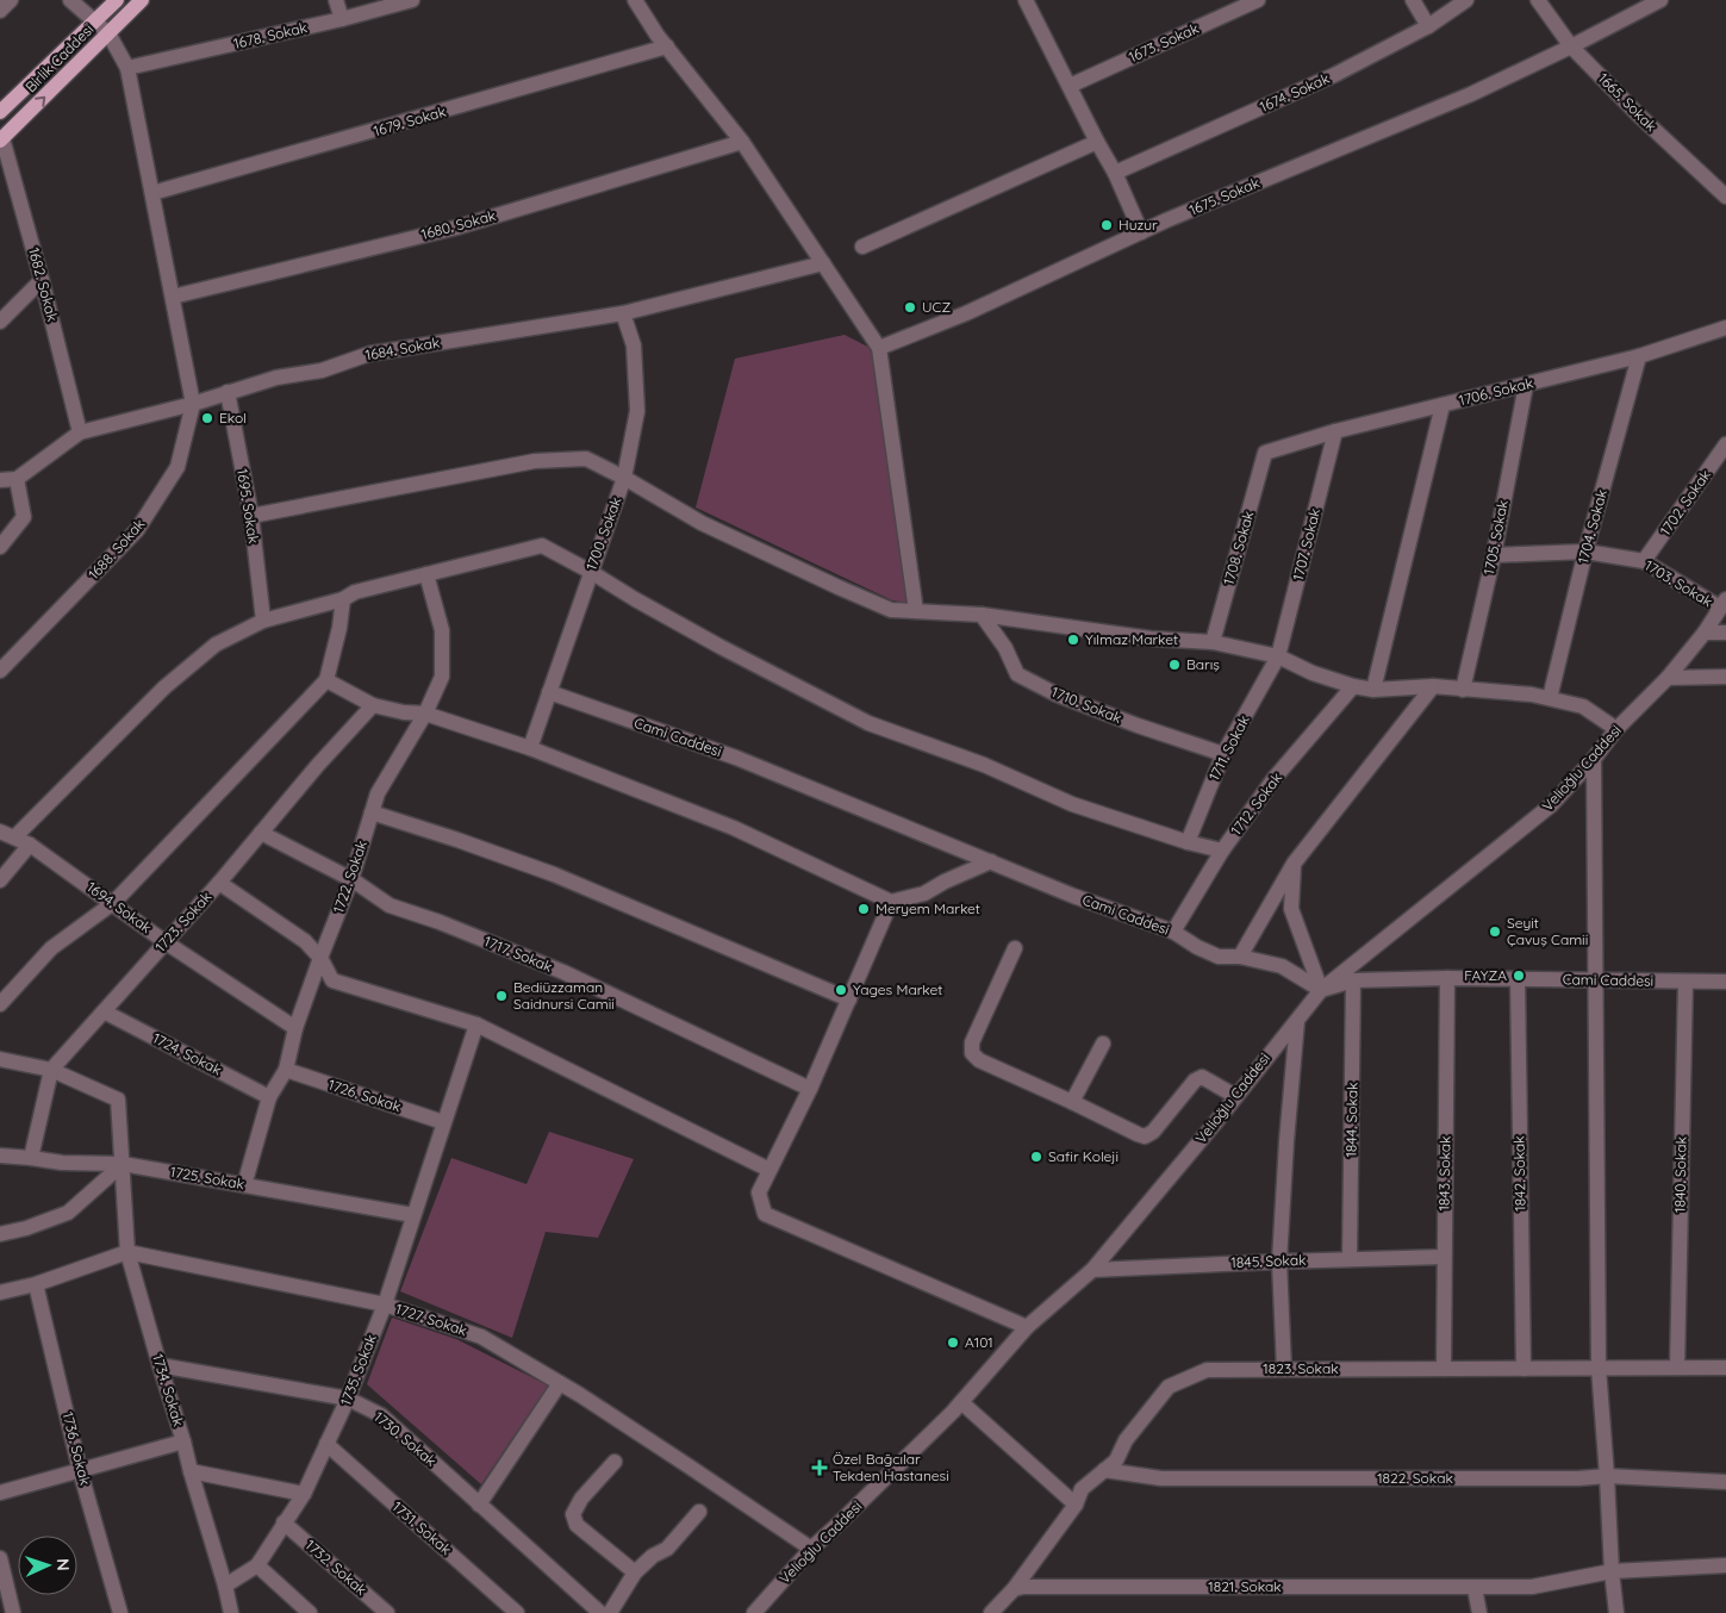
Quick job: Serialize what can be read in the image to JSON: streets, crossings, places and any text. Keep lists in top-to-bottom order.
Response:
{
  "streets": {
    "main road": ["Birlik Caddesi"],
    "street": [
      "1678. Sokak",
      "1673. Sokak",
      "1674. Sokak",
      "1665. Sokak",
      "1679. Sokak",
      "1675. Sokak",
      "1680. Sokak",
      "1682. Sokak",
      "1684. Sokak",
      "1706. Sokak",
      "1702. Sokak",
      "1695. Sokak",
      "1704. Sokak",
      "1700. Sokak",
      "1705. Sokak",
      "1707. Sokak",
      "1708. Sokak",
      "1688. Sokak",
      "1703. Sokak",
      "1710. Sokak",
      "Cami Caddesi",
      "1711. Sokak",
      "Velioğlu Caddesi",
      "1712. Sokak",
      "1722. Sokak",
      "1694. Sokak",
      "1723. Sokak",
      "1717. Sokak",
      "1724. Sokak",
      "1726. Sokak",
      "1844. Sokak",
      "1843. Sokak",
      "1842. Sokak",
      "1840. Sokak",
      "1725. Sokak",
      "1845. Sokak",
      "1727. Sokak",
      "1823. Sokak",
      "1735. Sokak",
      "1734. Sokak",
      "1730. Sokak",
      "1736. Sokak",
      "1822. Sokak",
      "1731. Sokak",
      "1732. Sokak",
      "1821. Sokak"
    ]
  },
  "crossings": [
    ["Birlik Caddesi", "1682. Sokak"],
    ["1665. Sokak", "1675. Sokak"],
    ["1682. Sokak", "1684. Sokak"],
    ["1684. Sokak", "1695. Sokak"],
    ["1684. Sokak", "1700. Sokak"],
    ["1684. Sokak", "1688. Sokak"],
    ["1706. Sokak", "1704. Sokak"],
    ["1706. Sokak", "1705. Sokak"],
    ["1706. Sokak", "1707. Sokak"],
    ["1706. Sokak", "1708. Sokak"],
    ["1702. Sokak", "1703. Sokak"],
    ["1704. Sokak", "1703. Sokak"],
    ["1700. Sokak", "Cami Caddesi"],
    ["1705. Sokak", "1703. Sokak"],
    ["1707. Sokak", "1711. Sokak"],
    ["1703. Sokak", "Velioğlu Caddesi"],
    ["1710. Sokak", "1711. Sokak"],
    ["Cami Caddesi", "Velioğlu Caddesi"],
    ["Cami Caddesi", "1712. Sokak"],
    ["Cami Caddesi", "1844. Sokak"],
    ["Cami Caddesi", "1843. Sokak"],
    ["Cami Caddesi", "1842. Sokak"],
    ["Cami Caddesi", "1840. Sokak"],
    ["Velioğlu Caddesi", "1845. Sokak"],
    ["Velioğlu Caddesi", "1727. Sokak"],
    ["1722. Sokak", "1694. Sokak"],
    ["1722. Sokak", "1717. Sokak"],
    ["1722. Sokak", "1724. Sokak"],
    ["1722. Sokak", "1726. Sokak"],
    ["1722. Sokak", "1725. Sokak"],
    ["1694. Sokak", "1723. Sokak"],
    ["1723. Sokak", "1717. Sokak"],
    ["1723. Sokak", "1724. Sokak"],
    ["1723. Sokak", "1725. Sokak"],
    ["1723. Sokak", "1734. Sokak"],
    ["1726. Sokak", "1735. Sokak"],
    ["1844. Sokak", "1845. Sokak"],
    ["1843. Sokak", "1845. Sokak"],
    ["1843. Sokak", "1823. Sokak"],
    ["1842. Sokak", "1823. Sokak"],
    ["1840. Sokak", "1823. Sokak"],
    ["1725. Sokak", "1735. Sokak"],
    ["1725. Sokak", "1734. Sokak"],
    ["1727. Sokak", "1735. Sokak"],
    ["1727. Sokak", "1734. Sokak"],
    ["1823. Sokak", "1822. Sokak"],
    ["1823. Sokak", "1821. Sokak"],
    ["1735. Sokak", "1734. Sokak"],
    ["1735. Sokak", "1730. Sokak"],
    ["1735. Sokak", "1731. Sokak"],
    ["1735. Sokak", "1732. Sokak"],
    ["1734. Sokak", "1730. Sokak"]
  ],
  "places": {
    "other": [
      "Huzur",
      "UCZ",
      "Ekol",
      "Yılmaz Market",
      "Barış",
      "Meryem Market",
      "Seyit Çavuş Camii",
      "FAYZA",
      "Yages Market",
      "Bediüzzaman Saidnursi Camii",
      "Safir Koleji",
      "A101"
    ],
    "health": ["Özel Bağcılar Tekden Hastanesi"]
  },
  "north": "right"
}
